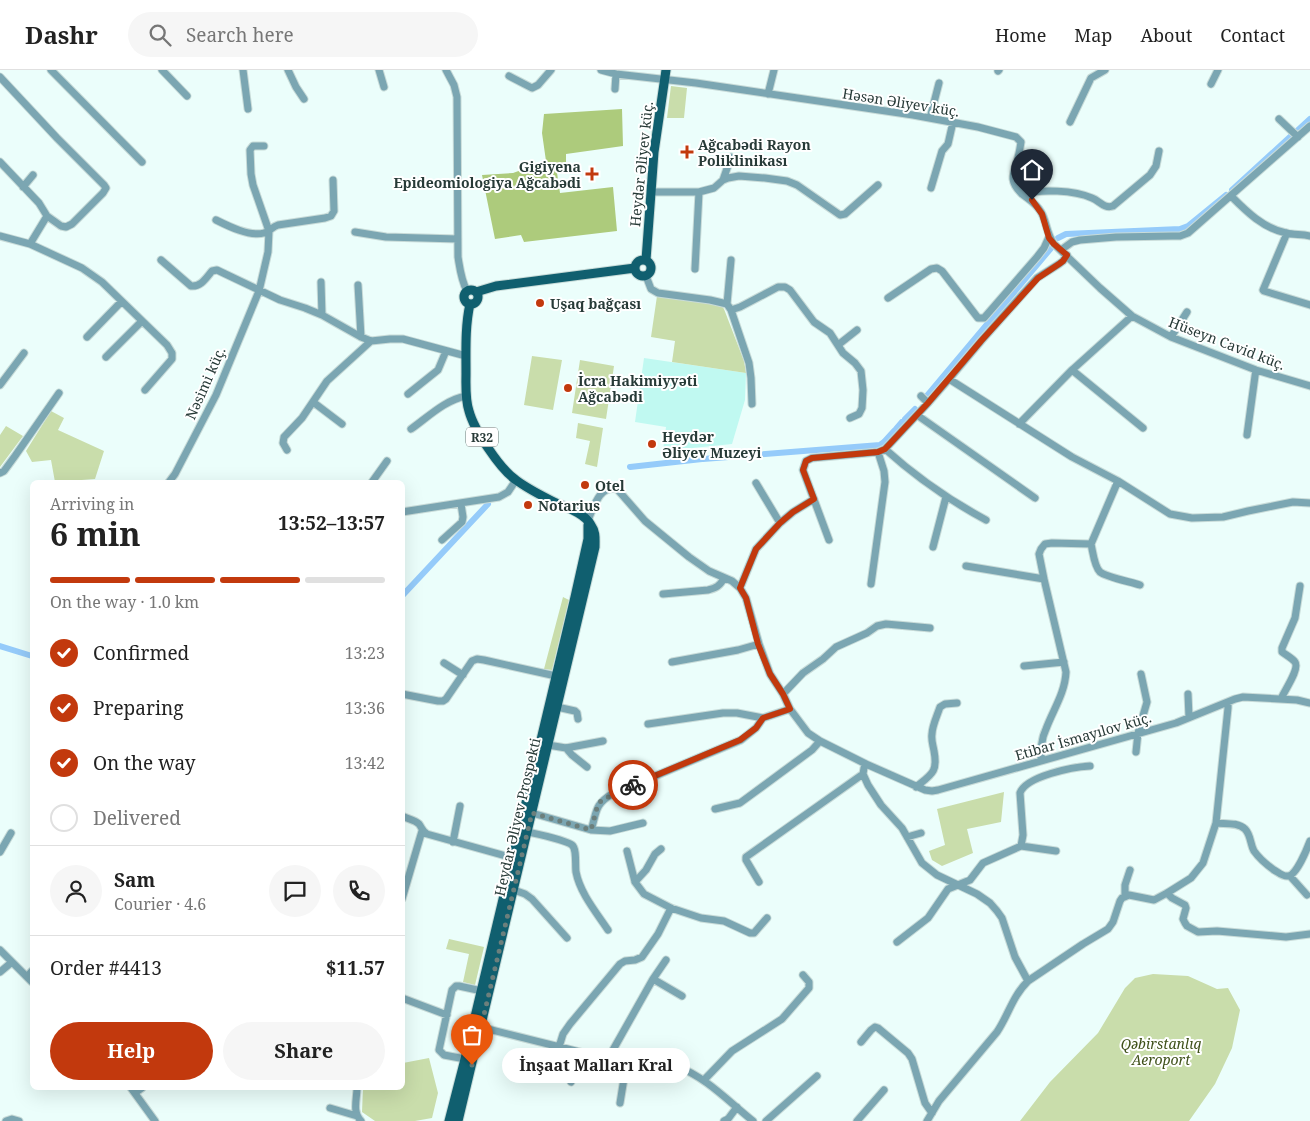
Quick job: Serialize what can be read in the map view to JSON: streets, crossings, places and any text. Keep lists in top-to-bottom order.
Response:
{
  "streets": {
    "main road": ["Heydər Əliyev küç.", "R32", "Heydar Əliyev Prospekti"],
    "street": [
      "Həsən Əliyev küç.",
      "Hüseyn Cavid küç.",
      "Nəsimi küç.",
      "Etibar İsmayılov küç."
    ]
  },
  "crossings": [
    ["Həsən Əliyev küç.", "Heydər Əliyev küç."],
    ["Həsən Əliyev küç.", "Hüseyn Cavid küç."],
    ["R32", "Heydar Əliyev Prospekti"]
  ],
  "parks": ["Qəbirstanlıq Aeroport"],
  "places": {
    "health": ["Ağcabədi Rayon Poliklinikası", "Gigiyena Epideomiologiya Ağcabədi"],
    "other": [
      "Uşaq bağçası",
      "İcra Hakimiyyəti Ağcabədi",
      "Heydər Əliyev Muzeyi",
      "Otel",
      "Notarius",
      "İnşaat Malları Kral"
    ]
  },
  "page": {
    "header": "Dashr",
    "search": "Search here",
    "nav": [
      "Home",
      "Map",
      "About",
      "Contact"
    ],
    "heading": ["6 min", "Arriving in", "13:52–13:57"],
    "panel": [
      "Sam",
      "Courier · 4.6",
      "Order #4413",
      "$11.57"
    ],
    "bar": "On the way · 1.0 km",
    "list": [
      ["Confirmed", "13:23"],
      ["Preparing", "13:36"],
      ["On the way", "13:42"],
      "Delivered"
    ],
    "buttons": ["Help", "Share"],
    "bubble": "İnşaat Malları Kral"
  }
}
